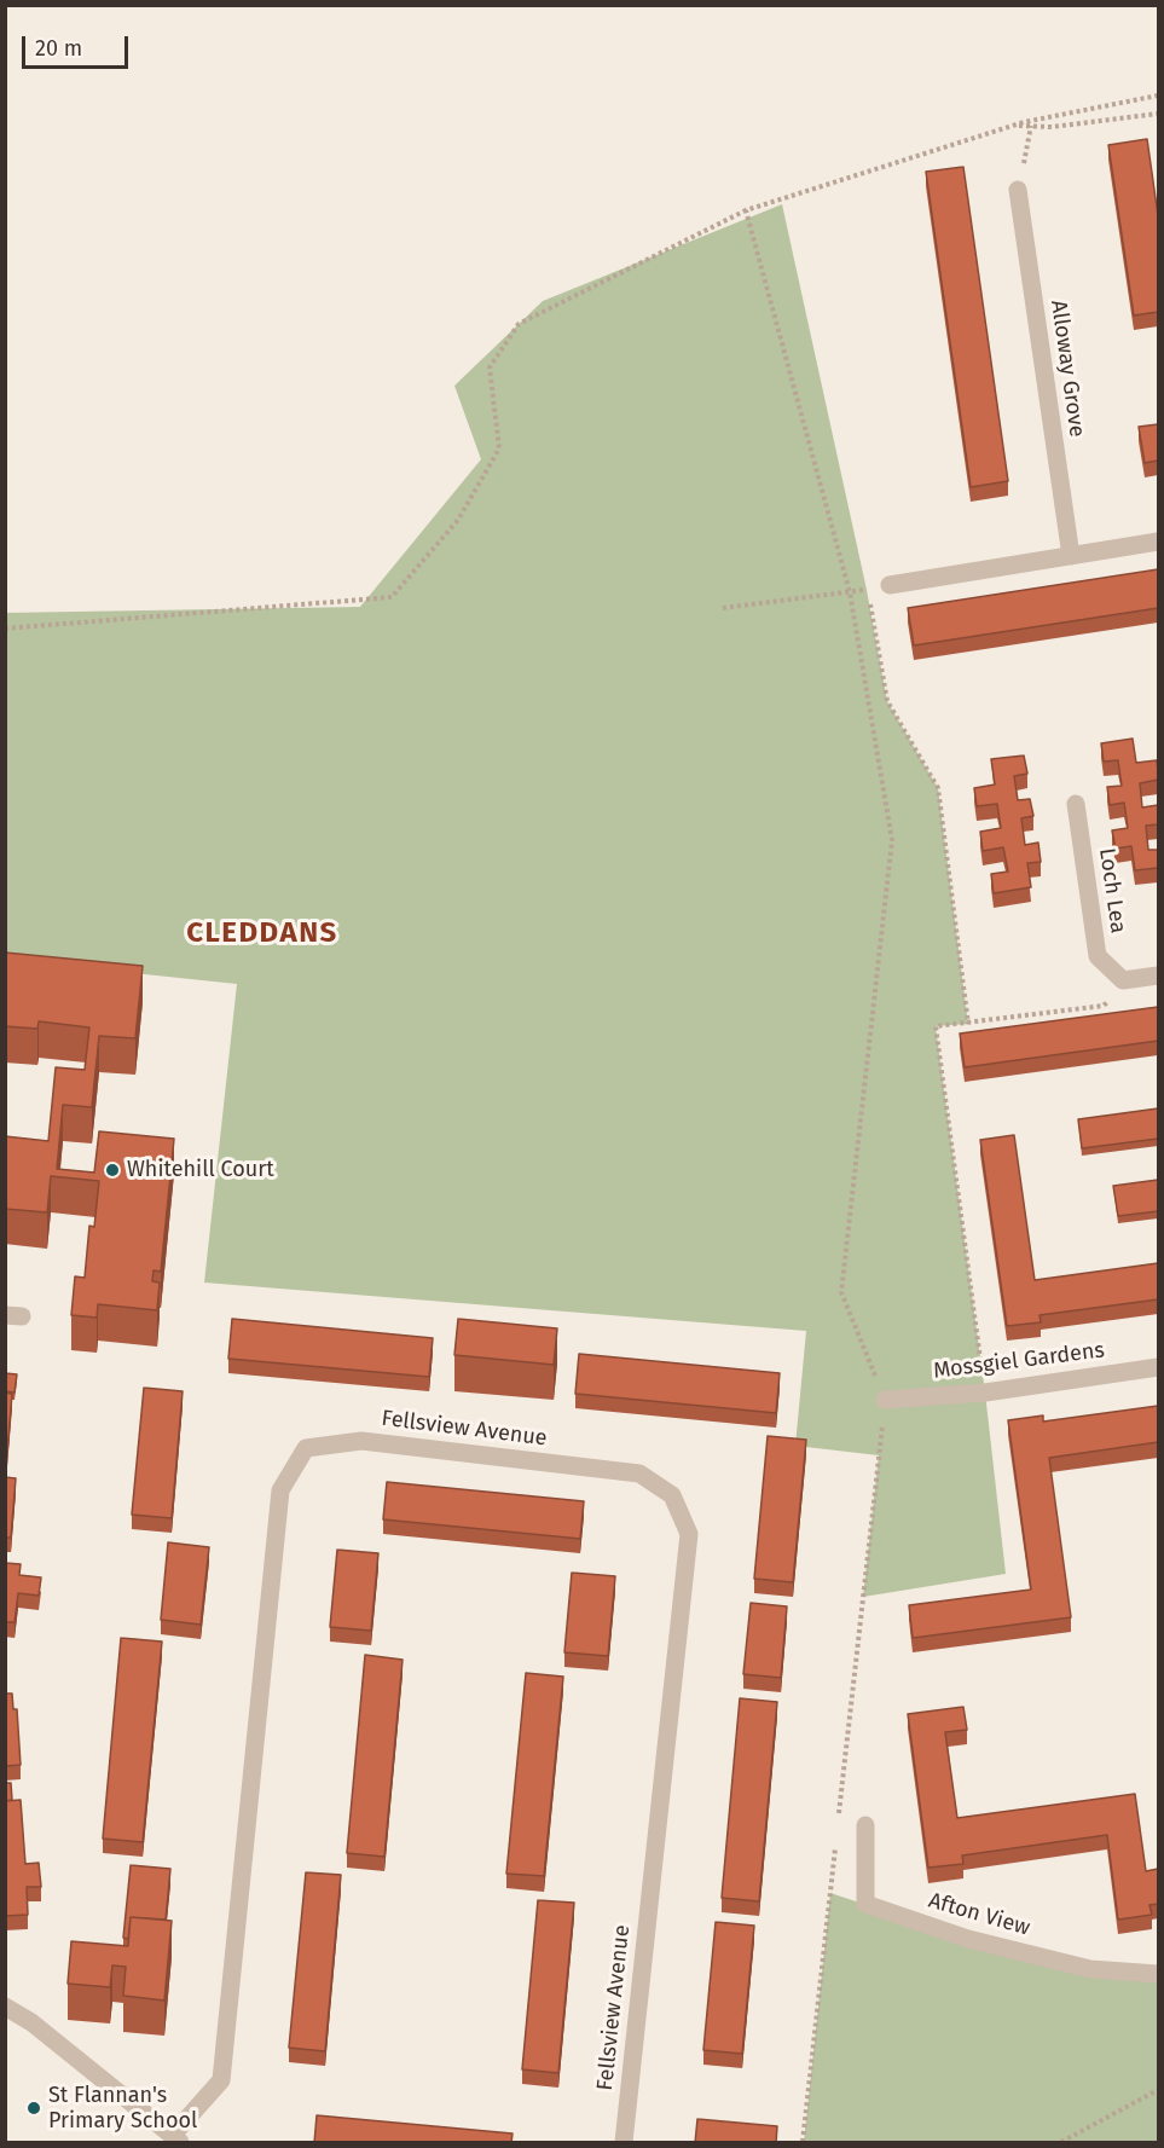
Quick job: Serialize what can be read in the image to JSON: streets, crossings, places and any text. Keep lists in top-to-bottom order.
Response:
{
  "streets": {
    "street": [
      "Alloway Grove",
      "Loch Lea",
      "Mossgiel Gardens",
      "Fellsview Avenue",
      "Afton View"
    ]
  },
  "districts": ["CLEDDANS"],
  "places": ["Whitehill Court", "St Flannan's Primary School"],
  "scale_bar": "20 m"
}
